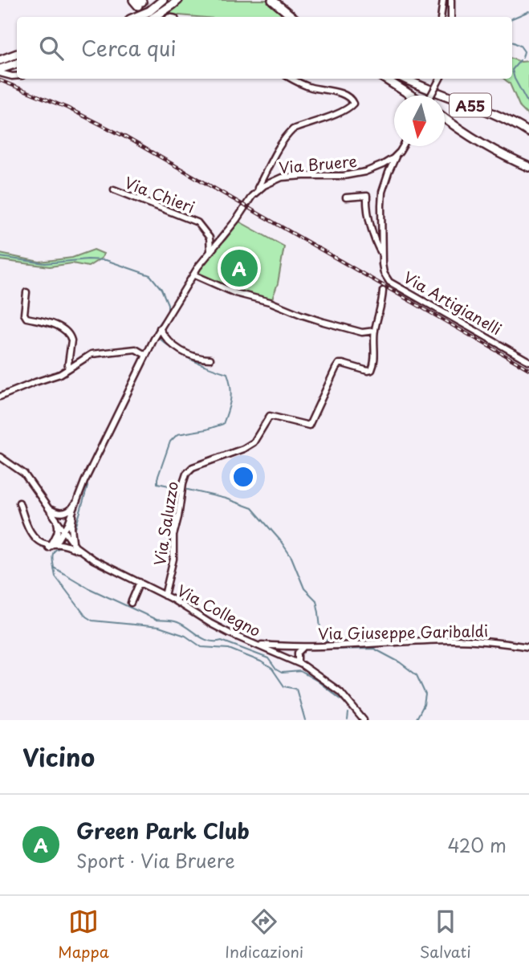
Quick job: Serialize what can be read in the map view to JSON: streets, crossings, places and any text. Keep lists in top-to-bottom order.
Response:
{
  "streets": {
    "highway": ["A55"],
    "street": [
      "Via Bruere",
      "Via Chieri",
      "Via Artigianelli",
      "Via Saluzzo",
      "Via Collegno",
      "Via Giuseppe Garibaldi"
    ]
  },
  "crossings": [
    ["Via Bruere", "Via Chieri"],
    ["Via Bruere", "Via Artigianelli"],
    ["Via Bruere", "Via Collegno"],
    ["Via Saluzzo", "Via Collegno"]
  ],
  "north": "bottom",
  "page": {
    "search": "Cerca qui",
    "pins": "A",
    "heading": "Vicino",
    "list": [
      {
        "mark": "A",
        "name": "Green Park Club",
        "note": "Sport · Via Bruere",
        "value": "420 m"
      }
    ],
    "nav": ["Mappa", "Indicazioni", "Salvati"]
  }
}
